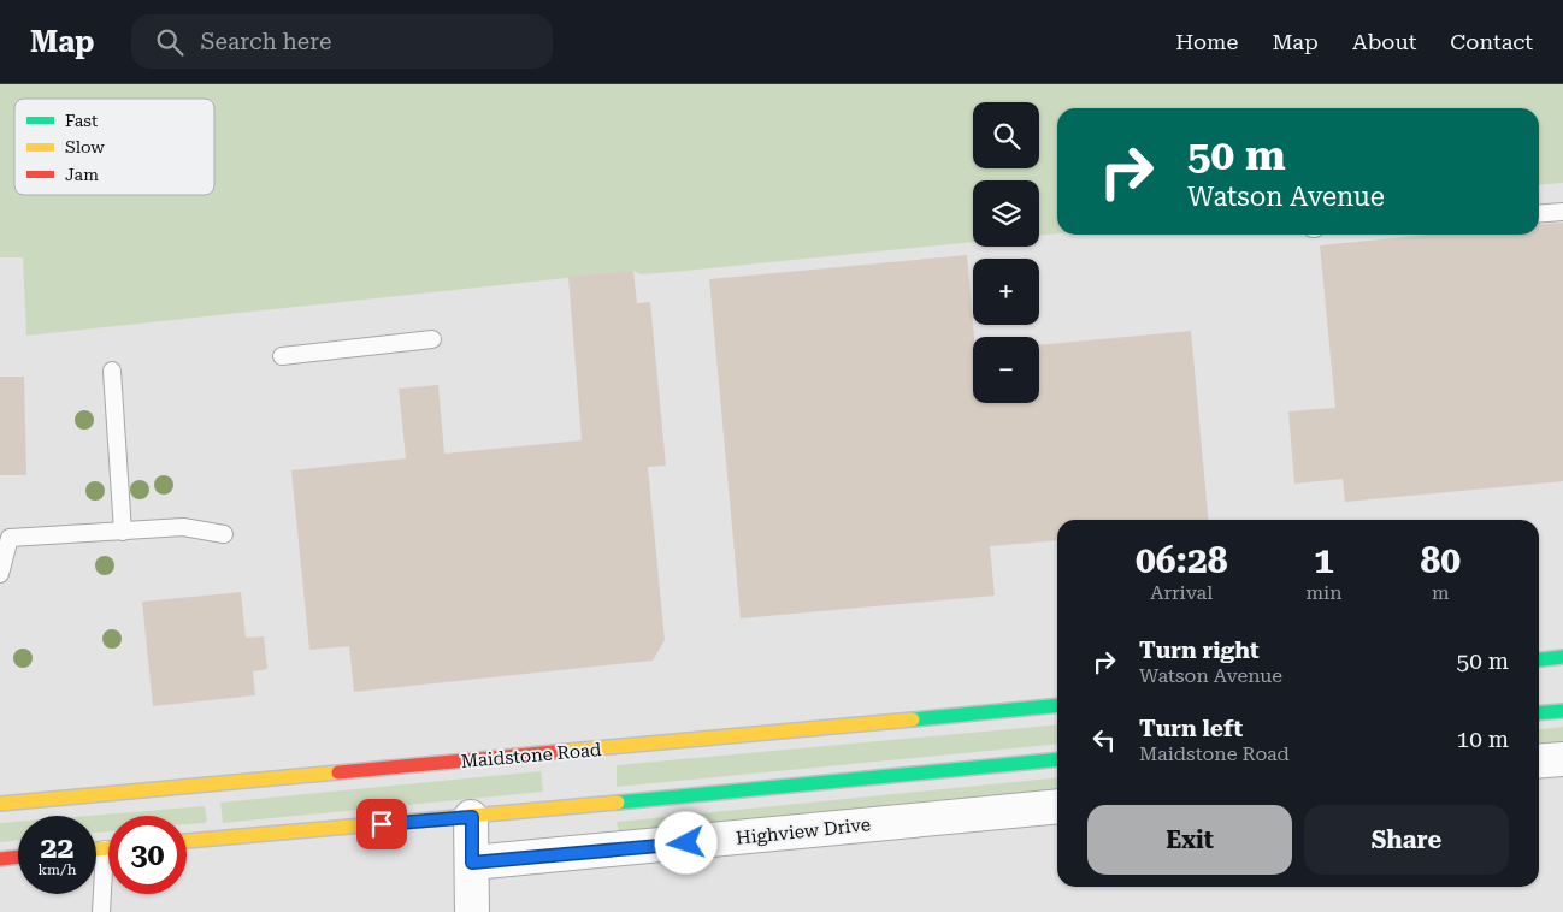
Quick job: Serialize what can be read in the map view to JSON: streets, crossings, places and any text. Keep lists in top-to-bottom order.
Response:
{
  "streets": {
    "main road": ["Maidstone Road"],
    "street": ["Highview Drive"]
  },
  "legend": ["Fast", "Slow", "Jam"],
  "page": {
    "header": "Map",
    "search": "Search here",
    "nav": [
      "Home",
      "Map",
      "About",
      "Contact"
    ],
    "map_buttons": ["+", "−"],
    "turn": ["50 m", "Watson Avenue"],
    "eta": [
      "06:28",
      "Arrival",
      "1",
      "min",
      "80",
      "m"
    ],
    "list": [
      {
        "name": "Turn right",
        "note": "Watson Avenue",
        "value": "50 m"
      },
      {
        "name": "Turn left",
        "note": "Maidstone Road",
        "value": "10 m"
      }
    ],
    "buttons": ["Exit", "Share"],
    "speed": "22 km/h",
    "limit": "30"
  }
}
